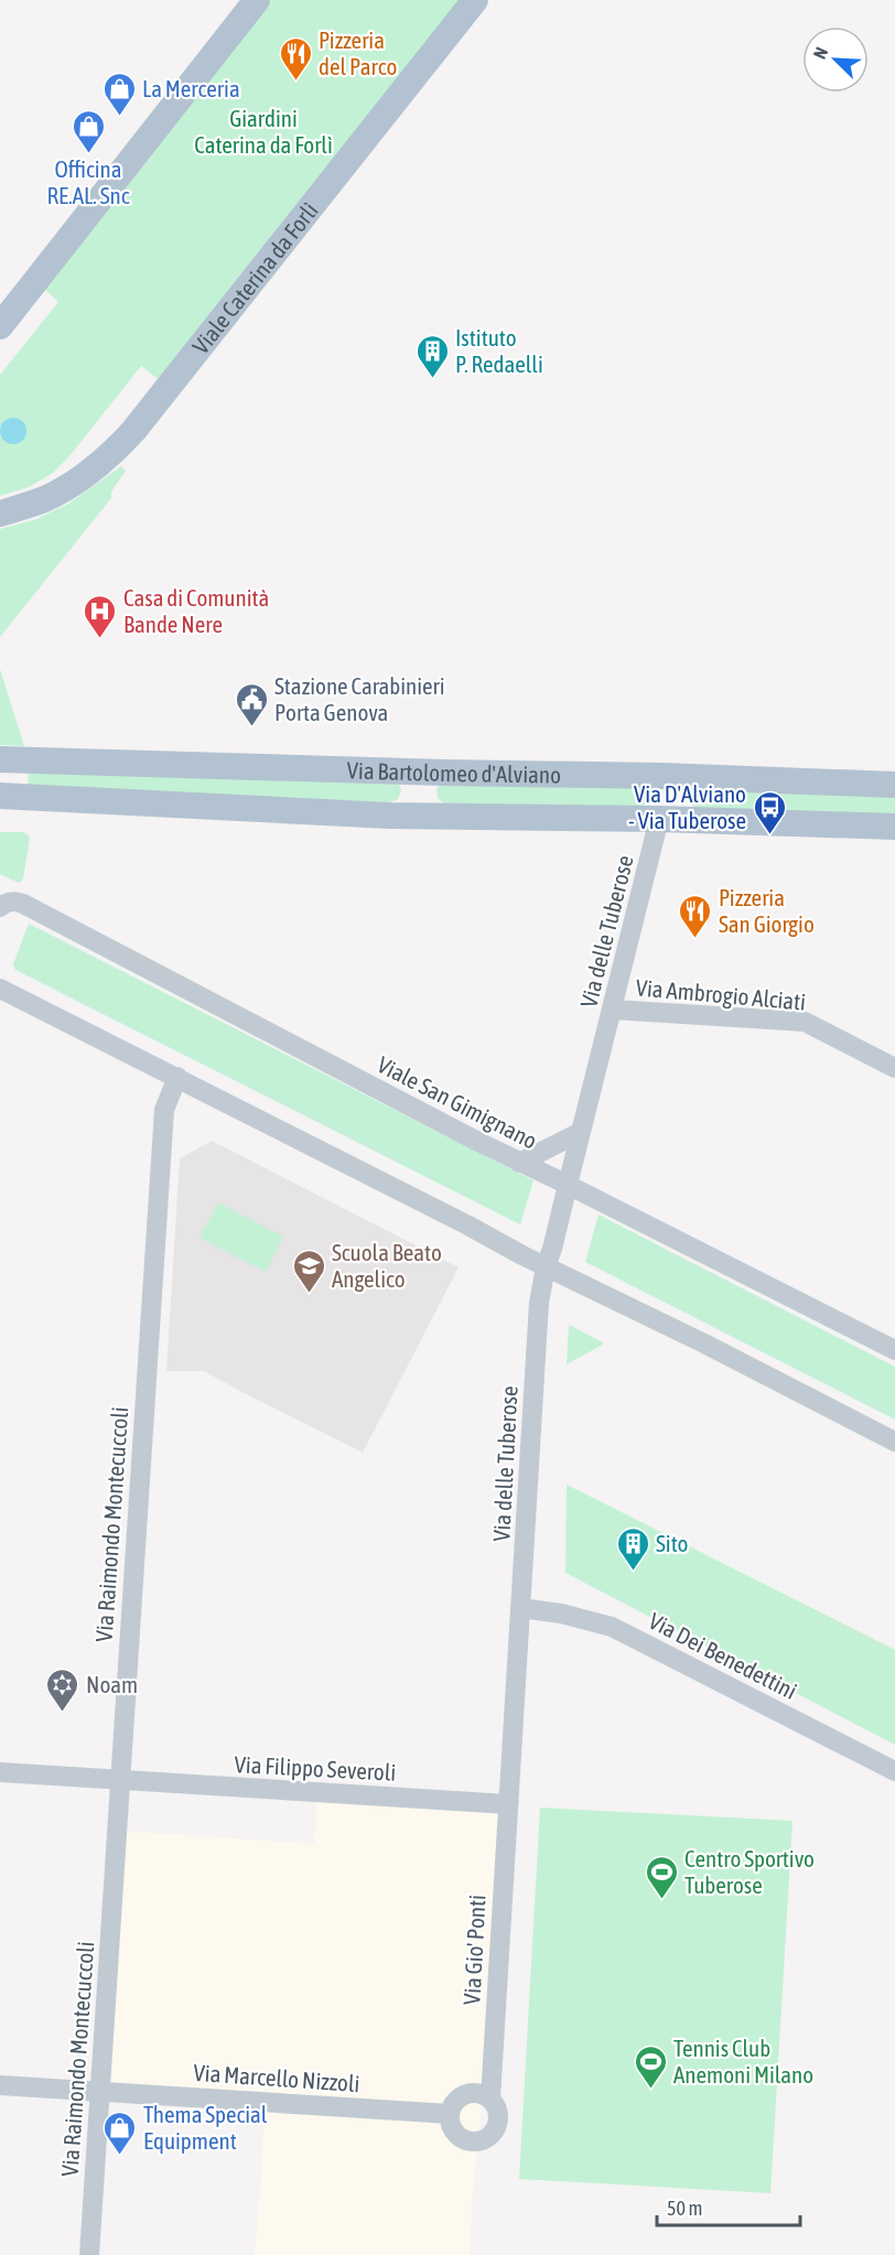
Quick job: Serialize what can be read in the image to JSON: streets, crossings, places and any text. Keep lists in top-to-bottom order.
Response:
{
  "streets": {
    "main road": ["Viale Caterina da Forlì", "Via Bartolomeo d'Alviano"],
    "street": [
      "Via delle Tuberose",
      "Via Ambrogio Alciati",
      "Viale San Gimignano",
      "Via Raimondo Montecuccoli",
      "Via Dei Benedettini",
      "Via Filippo Severoli",
      "Via Gio' Ponti",
      "Via Marcello Nizzoli"
    ]
  },
  "crossings": [
    ["Via Bartolomeo d'Alviano", "Via delle Tuberose"],
    ["Via delle Tuberose", "Via Ambrogio Alciati"],
    ["Via delle Tuberose", "Viale San Gimignano"],
    ["Via delle Tuberose", "Via Dei Benedettini"],
    ["Via delle Tuberose", "Via Filippo Severoli"],
    ["Via delle Tuberose", "Via Gio' Ponti"],
    ["Via Raimondo Montecuccoli", "Via Filippo Severoli"],
    ["Via Raimondo Montecuccoli", "Via Marcello Nizzoli"],
    ["Via Filippo Severoli", "Via Gio' Ponti"],
    ["Via Gio' Ponti", "Via Marcello Nizzoli"]
  ],
  "parks": ["Giardini Caterina da Forlì"],
  "places": {
    "restaurant": ["Pizzeria del Parco", "Pizzeria San Giorgio"],
    "shop": ["La Merceria", "Officina RE.AL. Snc", "Thema Special Equipment"],
    "building": ["Istituto P. Redaelli", "Sito"],
    "hospital": ["Casa di Comunità Bande Nere"],
    "public building": ["Stazione Carabinieri Porta Genova"],
    "bus stop": ["Via D'Alviano - Via Tuberose"],
    "school or university": ["Scuola Beato Angelico"],
    "synagogue": ["Noam"],
    "sports": ["Centro Sportivo Tuberose", "Tennis Club Anemoni Milano"]
  },
  "scale_bar": "50 m",
  "north": "top left"
}
